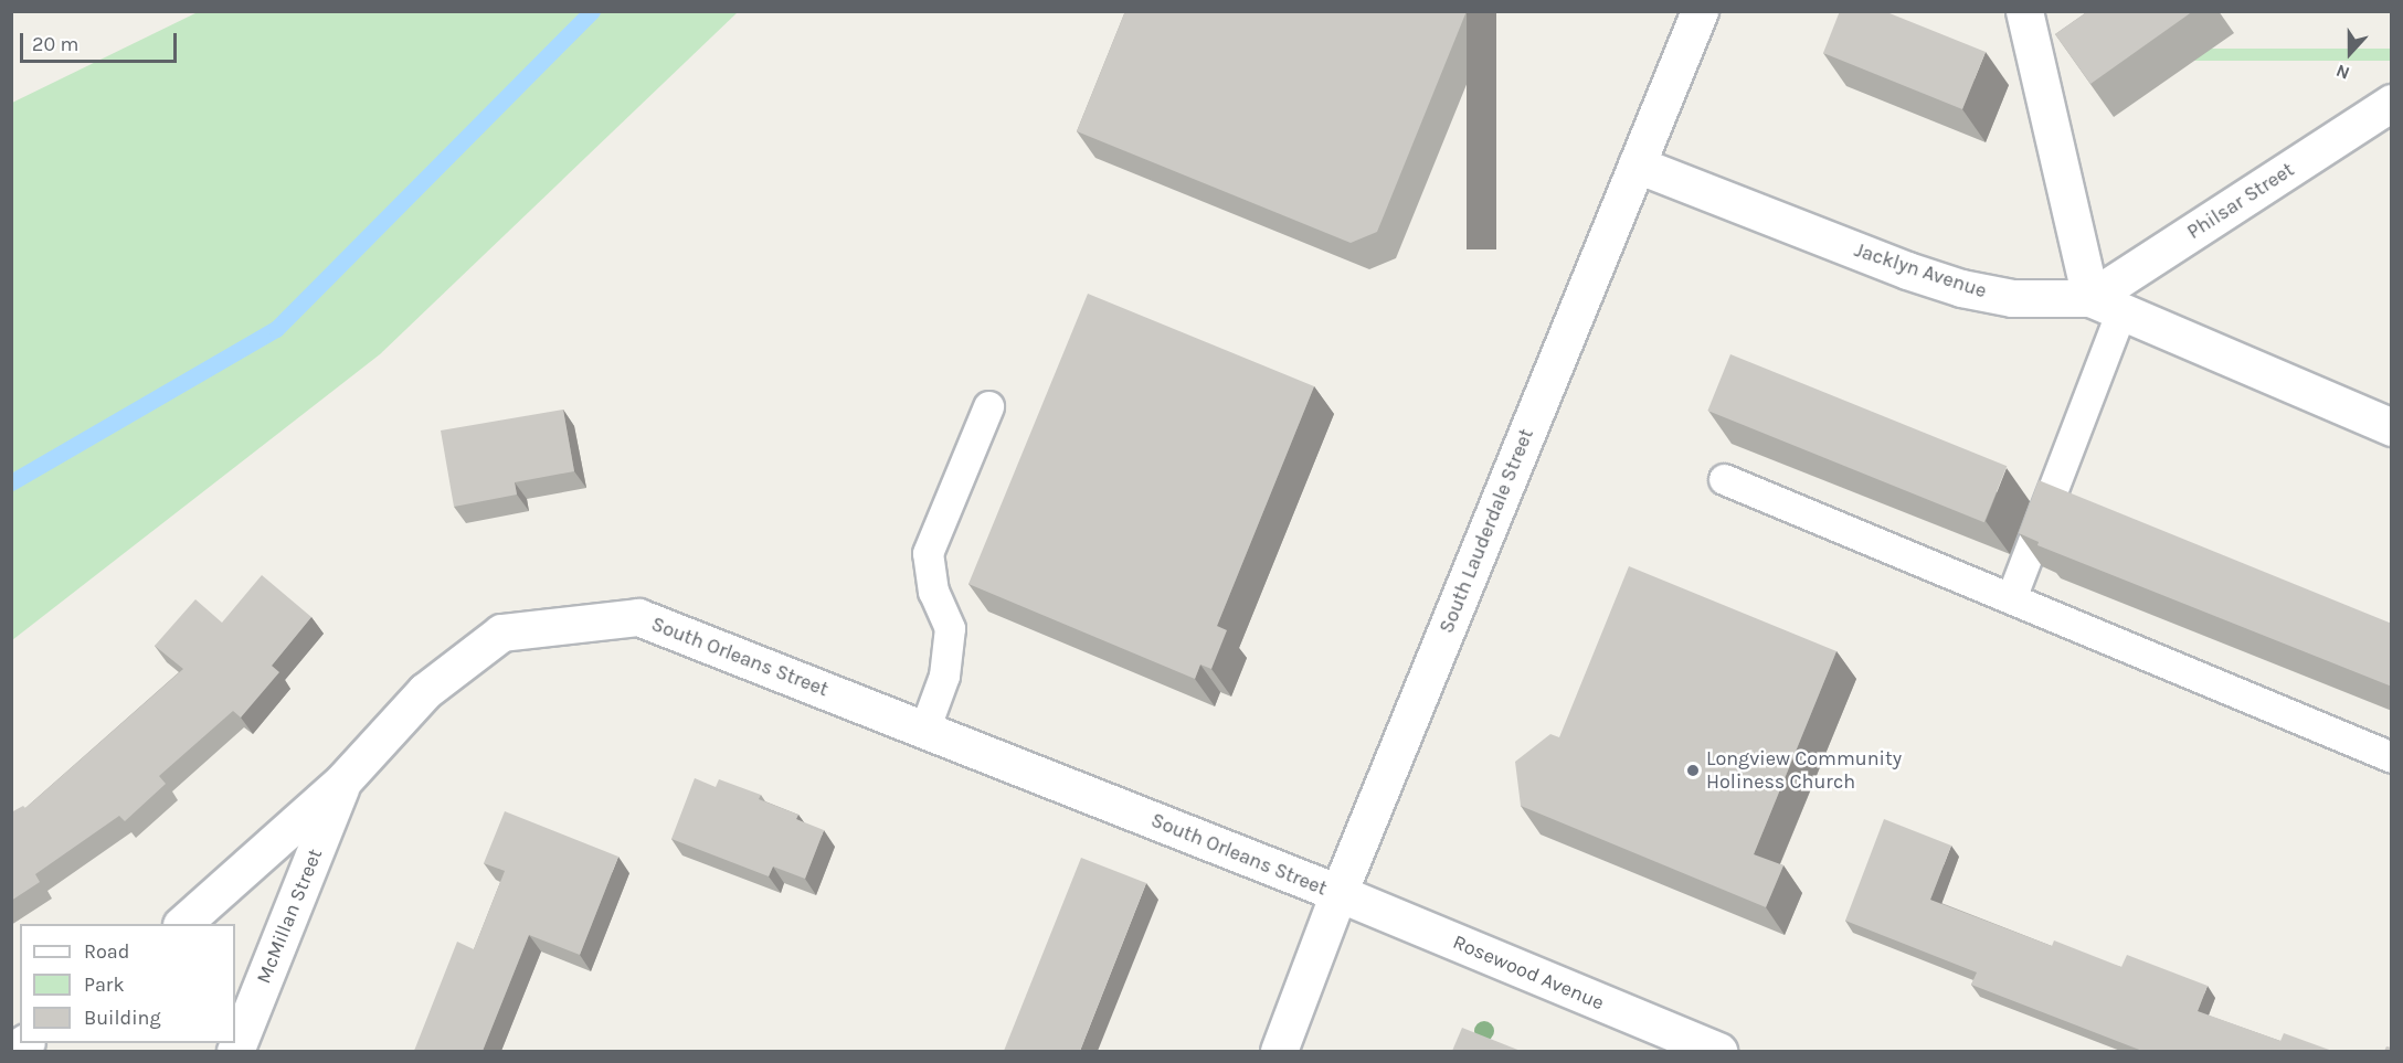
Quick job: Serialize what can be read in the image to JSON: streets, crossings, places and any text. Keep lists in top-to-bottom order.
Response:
{
  "streets": {
    "street": [
      "Philsar Street",
      "Jacklyn Avenue",
      "South Lauderdale Street",
      "South Orleans Street",
      "McMillan Street",
      "Rosewood Avenue"
    ]
  },
  "crossings": [
    ["Philsar Street", "Jacklyn Avenue"],
    ["Jacklyn Avenue", "South Lauderdale Street"],
    ["South Lauderdale Street", "South Orleans Street"],
    ["South Lauderdale Street", "Rosewood Avenue"],
    ["South Orleans Street", "McMillan Street"],
    ["South Orleans Street", "Rosewood Avenue"]
  ],
  "places": ["Longview Community Holiness Church"],
  "legend": ["Road", "Park", "Building"],
  "scale_bar": "20 m",
  "north": "bottom"
}
